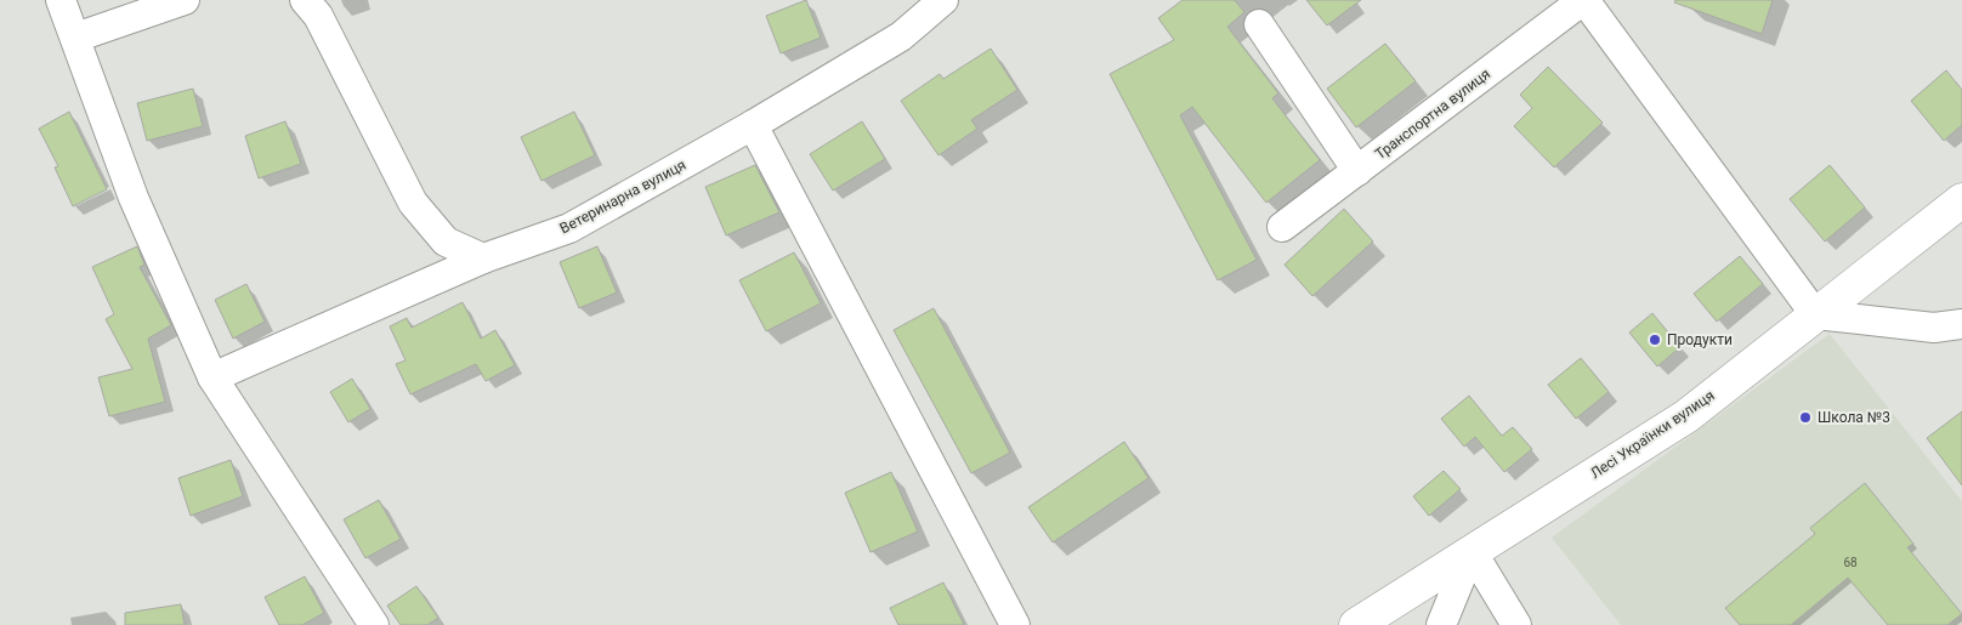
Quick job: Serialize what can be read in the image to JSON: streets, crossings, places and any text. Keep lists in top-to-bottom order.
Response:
{
  "streets": {
    "street": ["Транспортна вулиця", "Ветеринарна вулиця", "Лесі Українки вулиця"]
  },
  "places": ["Продукти", "Школа №3"],
  "house_numbers": ["68"]
}
